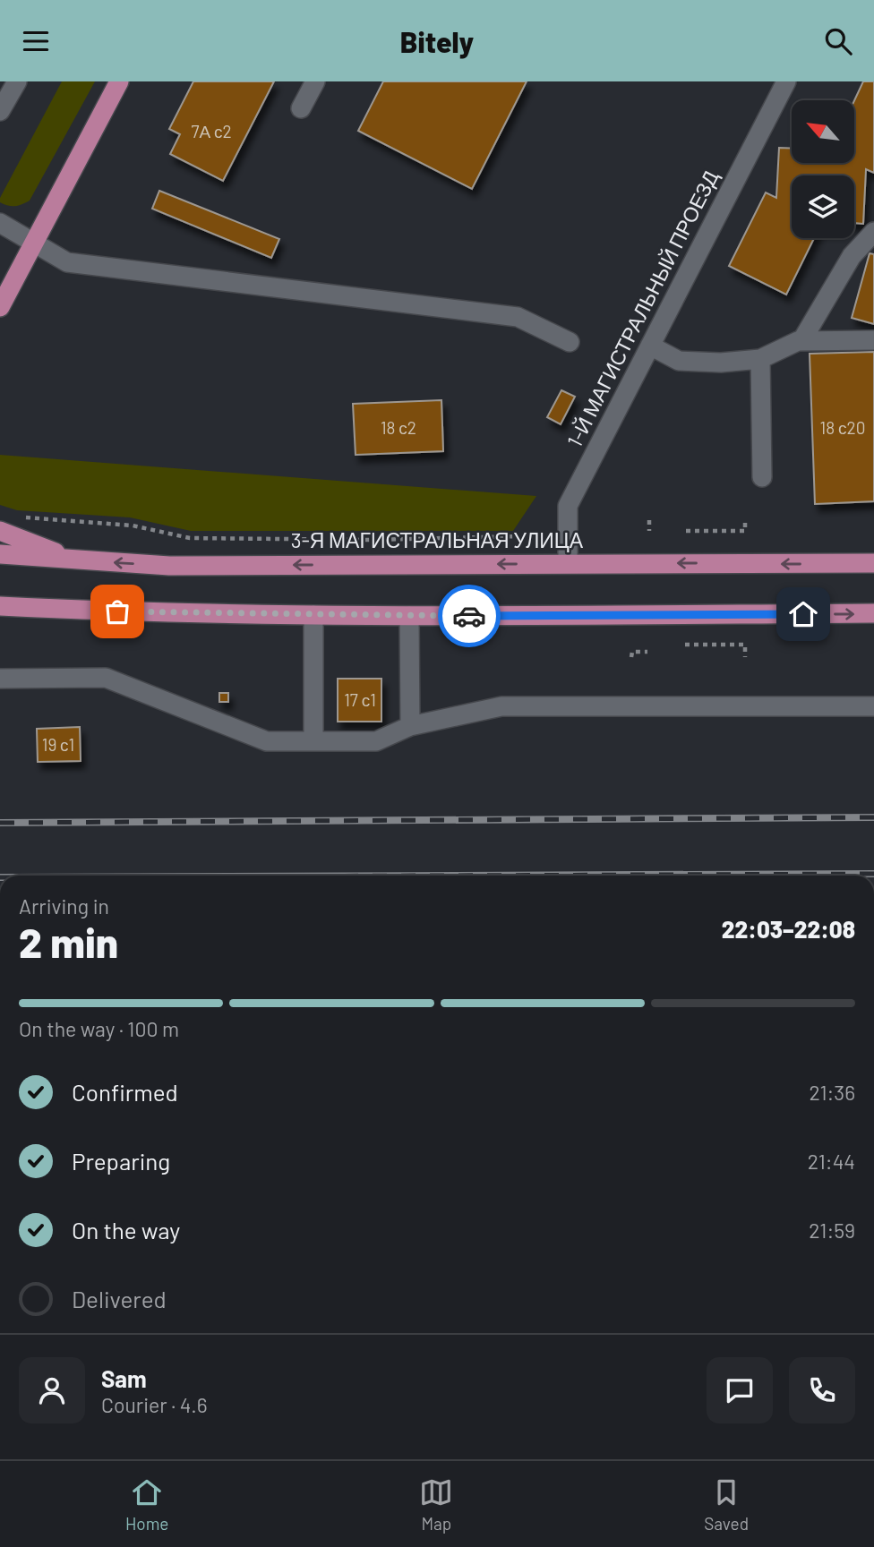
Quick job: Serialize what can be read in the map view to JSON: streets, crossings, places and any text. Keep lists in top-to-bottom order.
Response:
{
  "streets": {
    "main road": ["3-Я МАГИСТРАЛЬНАЯ УЛИЦА"],
    "street": ["1-Й МАГИСТРАЛЬНЫЙ ПРОЕЗД"]
  },
  "crossings": [
    ["1-Й МАГИСТРАЛЬНЫЙ ПРОЕЗД", "3-Я МАГИСТРАЛЬНАЯ УЛИЦА"]
  ],
  "house_numbers": [
    "7А с2",
    "18 с2",
    "18 с20",
    "17 с1",
    "19 с1"
  ],
  "north": "top left",
  "page": {
    "header": "Bitely",
    "heading": ["2 min", "Arriving in", "22:03–22:08"],
    "panel": ["Sam", "Courier · 4.6"],
    "bar": "On the way · 100 m",
    "list": [
      ["Confirmed", "21:36"],
      ["Preparing", "21:44"],
      ["On the way", "21:59"],
      "Delivered"
    ],
    "tabs": ["Home", "Map", "Saved"]
  }
}
